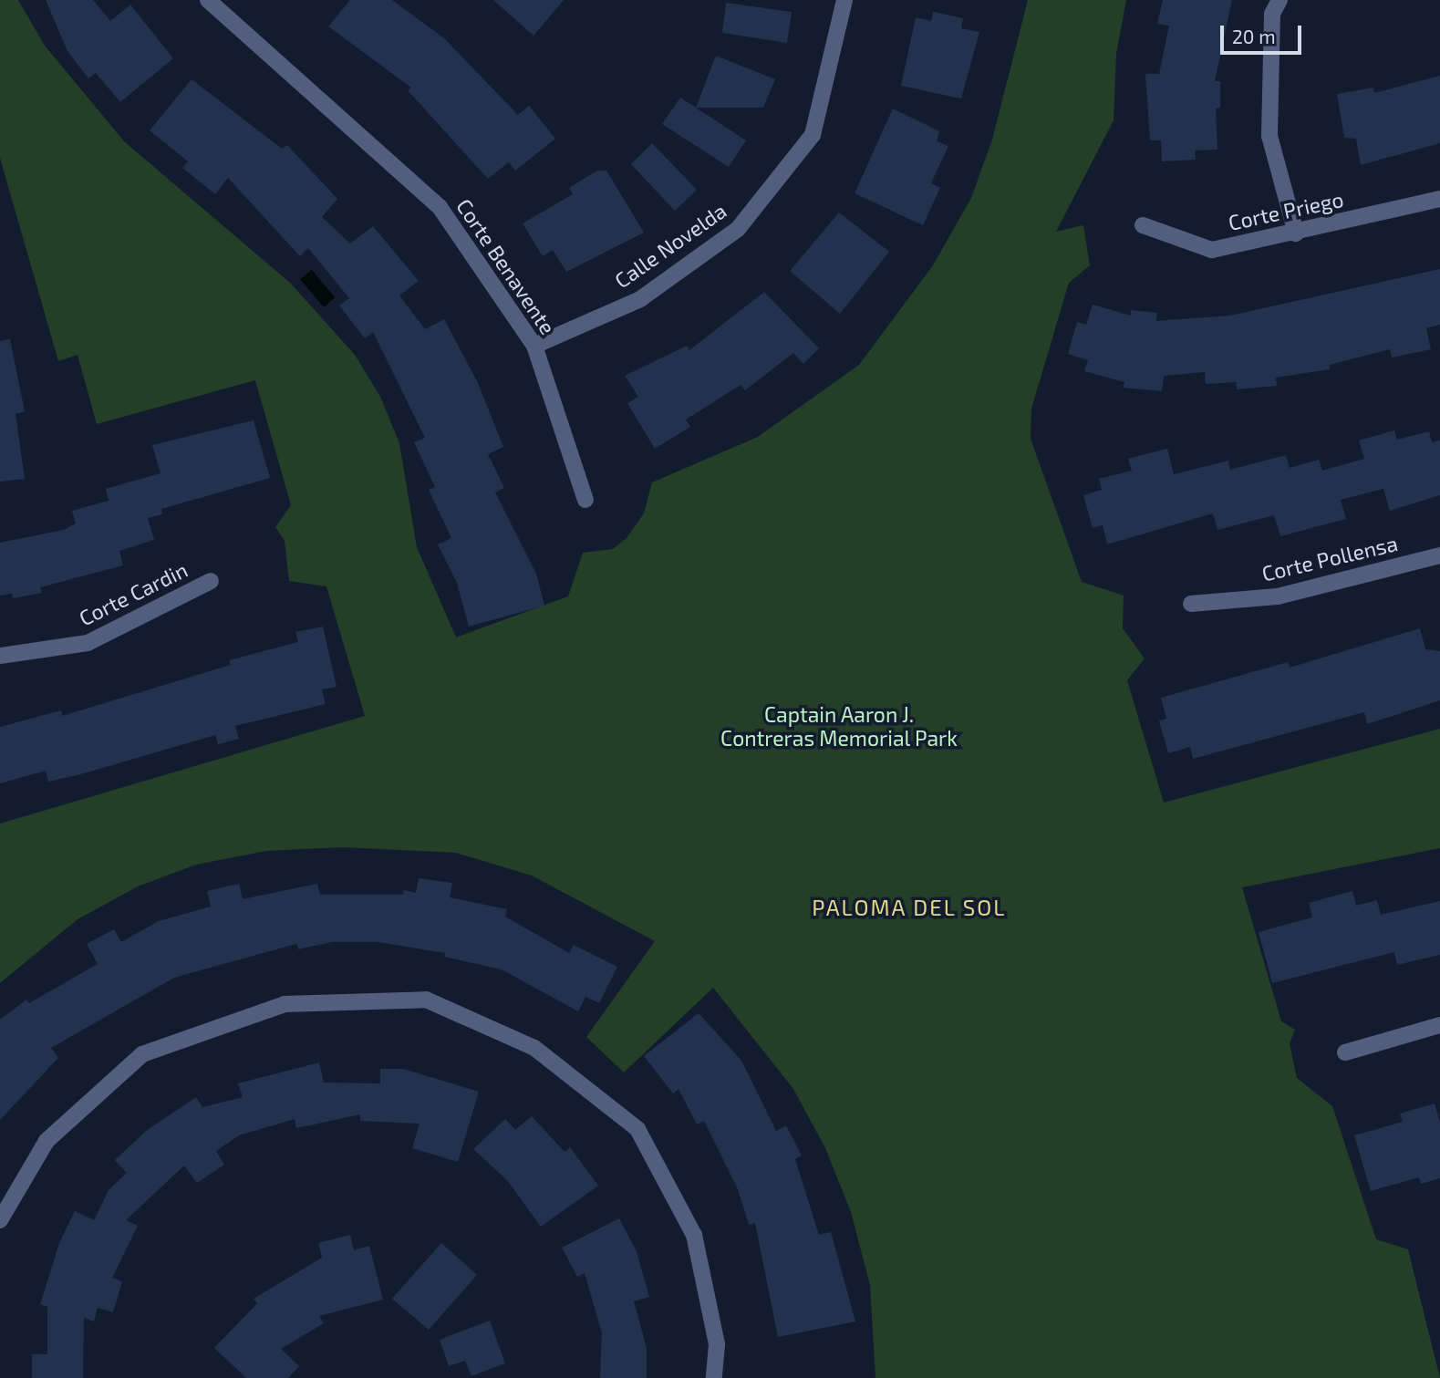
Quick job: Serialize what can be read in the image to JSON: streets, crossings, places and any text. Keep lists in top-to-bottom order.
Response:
{
  "streets": {
    "street": [
      "Corte Priego",
      "Calle Novelda",
      "Corte Benavente",
      "Corte Pollensa",
      "Corte Cardin"
    ]
  },
  "crossings": [
    ["Calle Novelda", "Corte Benavente"]
  ],
  "districts": ["PALOMA DEL SOL"],
  "parks": ["Captain Aaron J. Contreras Memorial Park"],
  "scale_bar": "20 m"
}
